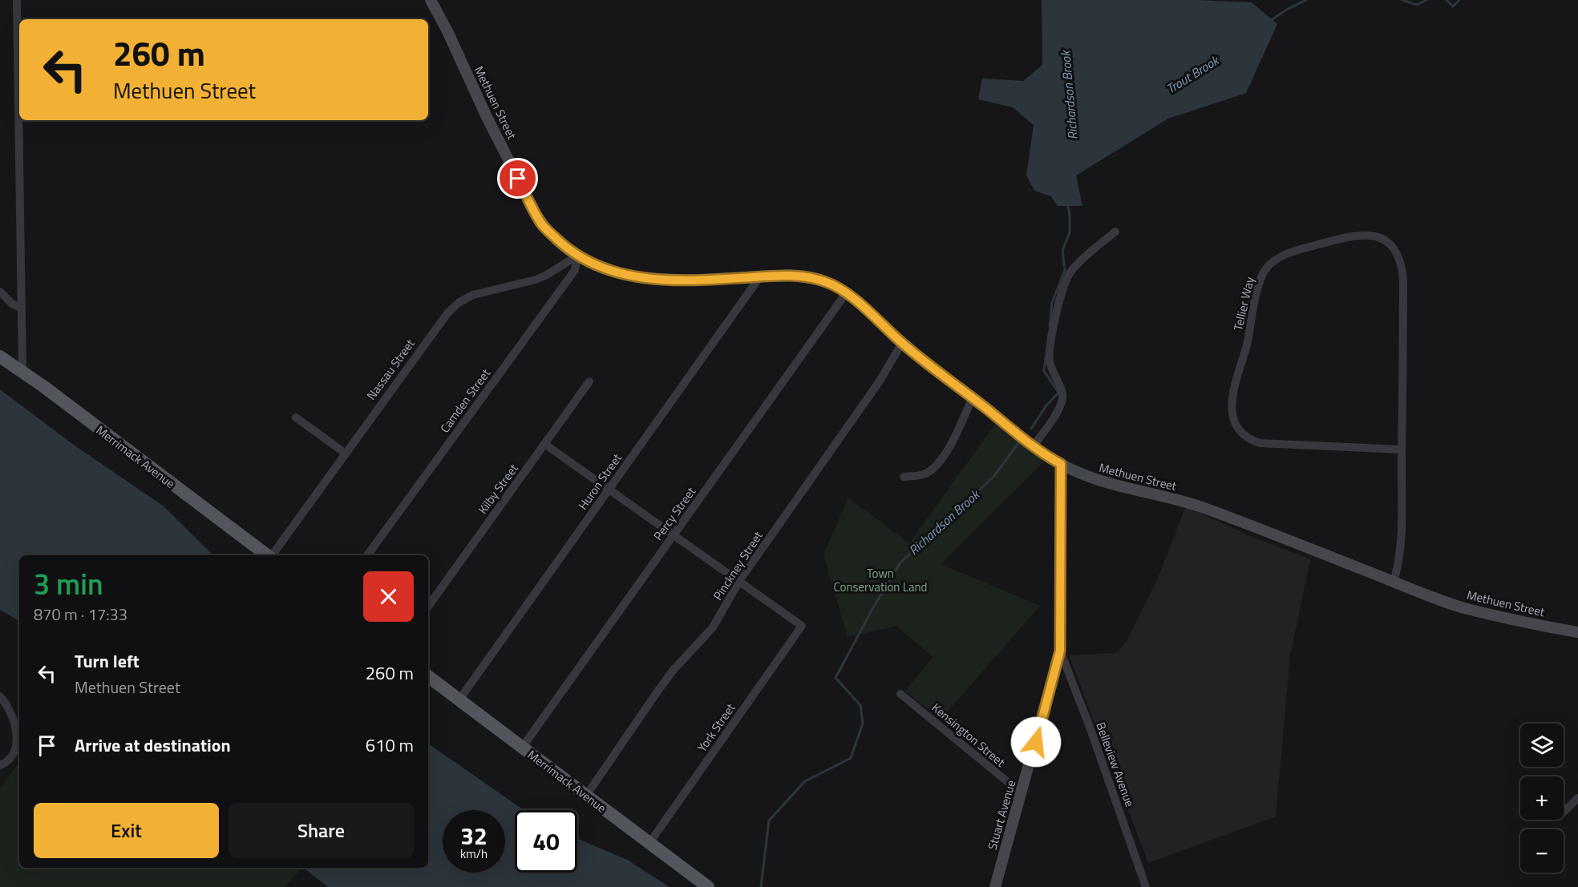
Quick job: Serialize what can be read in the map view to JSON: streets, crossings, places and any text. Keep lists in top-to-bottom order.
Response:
{
  "streets": {
    "main road": ["Merrimack Avenue"],
    "street": [
      "Methuen Street",
      "Tellier Way",
      "Nassau Street",
      "Camden Street",
      "Huron Street",
      "Kilby Street",
      "Percy Street",
      "Pinckney Street",
      "York Street",
      "Kensington Street",
      "Belleview Avenue",
      "Stuart Avenue"
    ]
  },
  "crossings": [
    ["Methuen Street", "Tellier Way"],
    ["Methuen Street", "Nassau Street"],
    ["Methuen Street", "Camden Street"],
    ["Methuen Street", "Huron Street"],
    ["Methuen Street", "Percy Street"],
    ["Methuen Street", "Pinckney Street"],
    ["Methuen Street", "Stuart Avenue"],
    ["Nassau Street", "Camden Street"],
    ["Merrimack Avenue", "Huron Street"],
    ["Merrimack Avenue", "Percy Street"],
    ["Merrimack Avenue", "Pinckney Street"],
    ["Merrimack Avenue", "York Street"],
    ["Pinckney Street", "York Street"],
    ["Kensington Street", "Stuart Avenue"],
    ["Belleview Avenue", "Stuart Avenue"]
  ],
  "water": ["Trout Brook", "Richardson Brook"],
  "parks": ["Town Conservation Land"],
  "page": {
    "turn": ["260 m", "Methuen Street"],
    "heading": ["3 min", "870 m · 17:33"],
    "list": [
      {
        "name": "Turn left",
        "note": "Methuen Street",
        "value": "260 m"
      },
      {
        "name": "Arrive at destination",
        "value": "610 m"
      }
    ],
    "map_buttons": ["+", "−"],
    "buttons": ["Exit", "Share"],
    "speed": "32 km/h",
    "limit": "40"
  }
}
